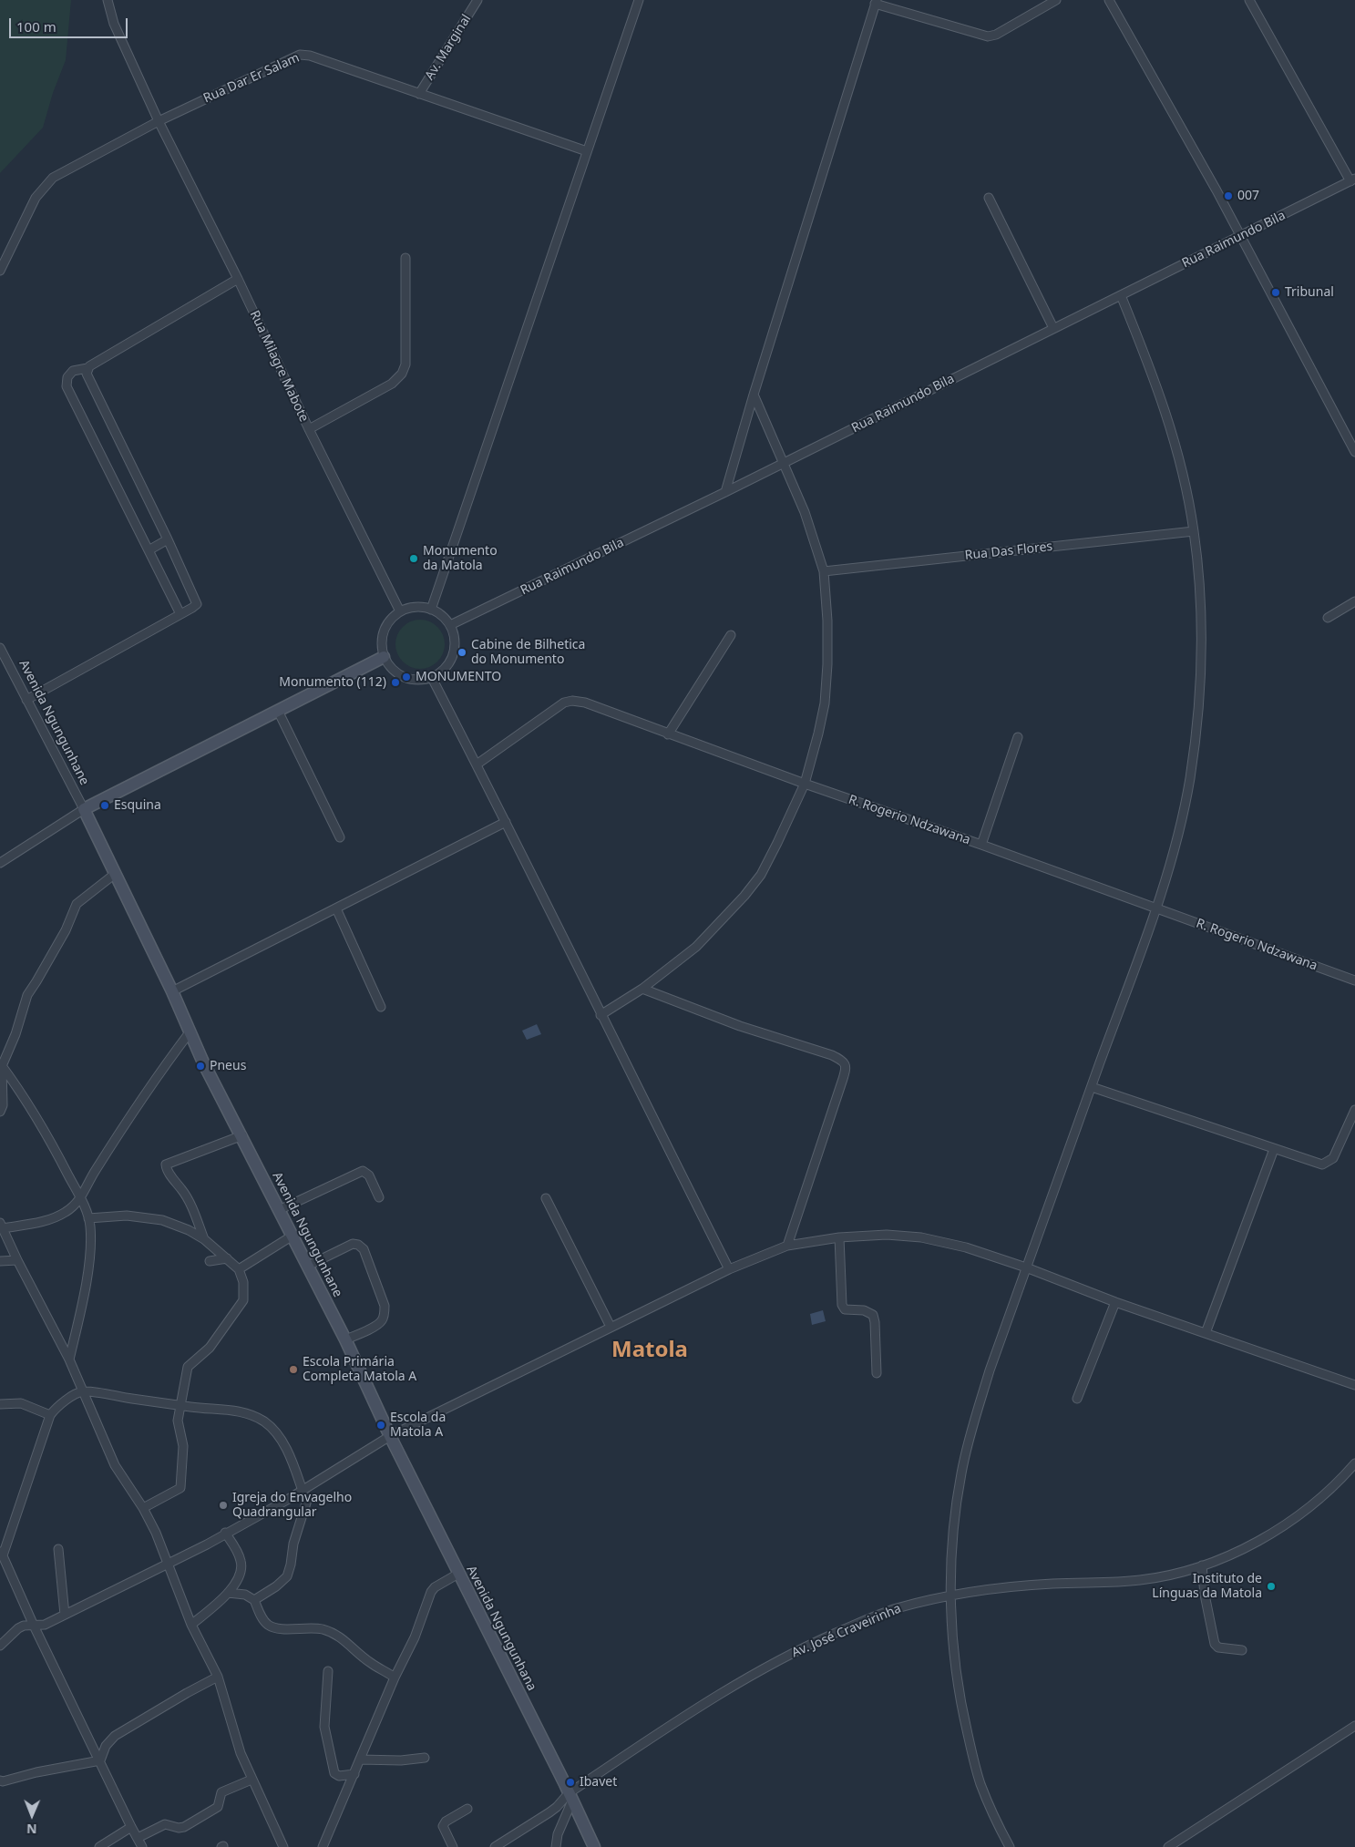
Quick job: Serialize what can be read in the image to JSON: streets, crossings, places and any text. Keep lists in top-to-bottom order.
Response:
{
  "streets": {
    "street": [
      "Av. Marginal",
      "Rua Dar Er Salam",
      "Rua Raimundo Bila",
      "Rua Milagre Mabote",
      "Rua Das Flores",
      "Avenida Ngungunhane",
      "R. Rogerio Ndzawana",
      "Avenida Ngungunhana",
      "Av. José Craveirinha"
    ]
  },
  "crossings": [
    ["Av. Marginal", "Rua Dar Er Salam"],
    ["Rua Dar Er Salam", "Rua Milagre Mabote"],
    ["Rua Raimundo Bila", "Rua Milagre Mabote"],
    ["Avenida Ngungunhane", "Avenida Ngungunhana"],
    ["Avenida Ngungunhana", "Av. José Craveirinha"]
  ],
  "districts": ["Matola"],
  "places": [
    "007",
    "Tribunal",
    "Monumento da Matola",
    "Cabine de Bilhetica do Monumento",
    "MONUMENTO",
    "Monumento (112)",
    "Esquina",
    "Pneus",
    "Escola Primária Completa Matola A",
    "Escola da Matola A",
    "Igreja do Envagelho Quadrangular",
    "Instituto de Línguas da Matola",
    "Ibavet"
  ],
  "scale_bar": "100 m",
  "north": "bottom"
}
